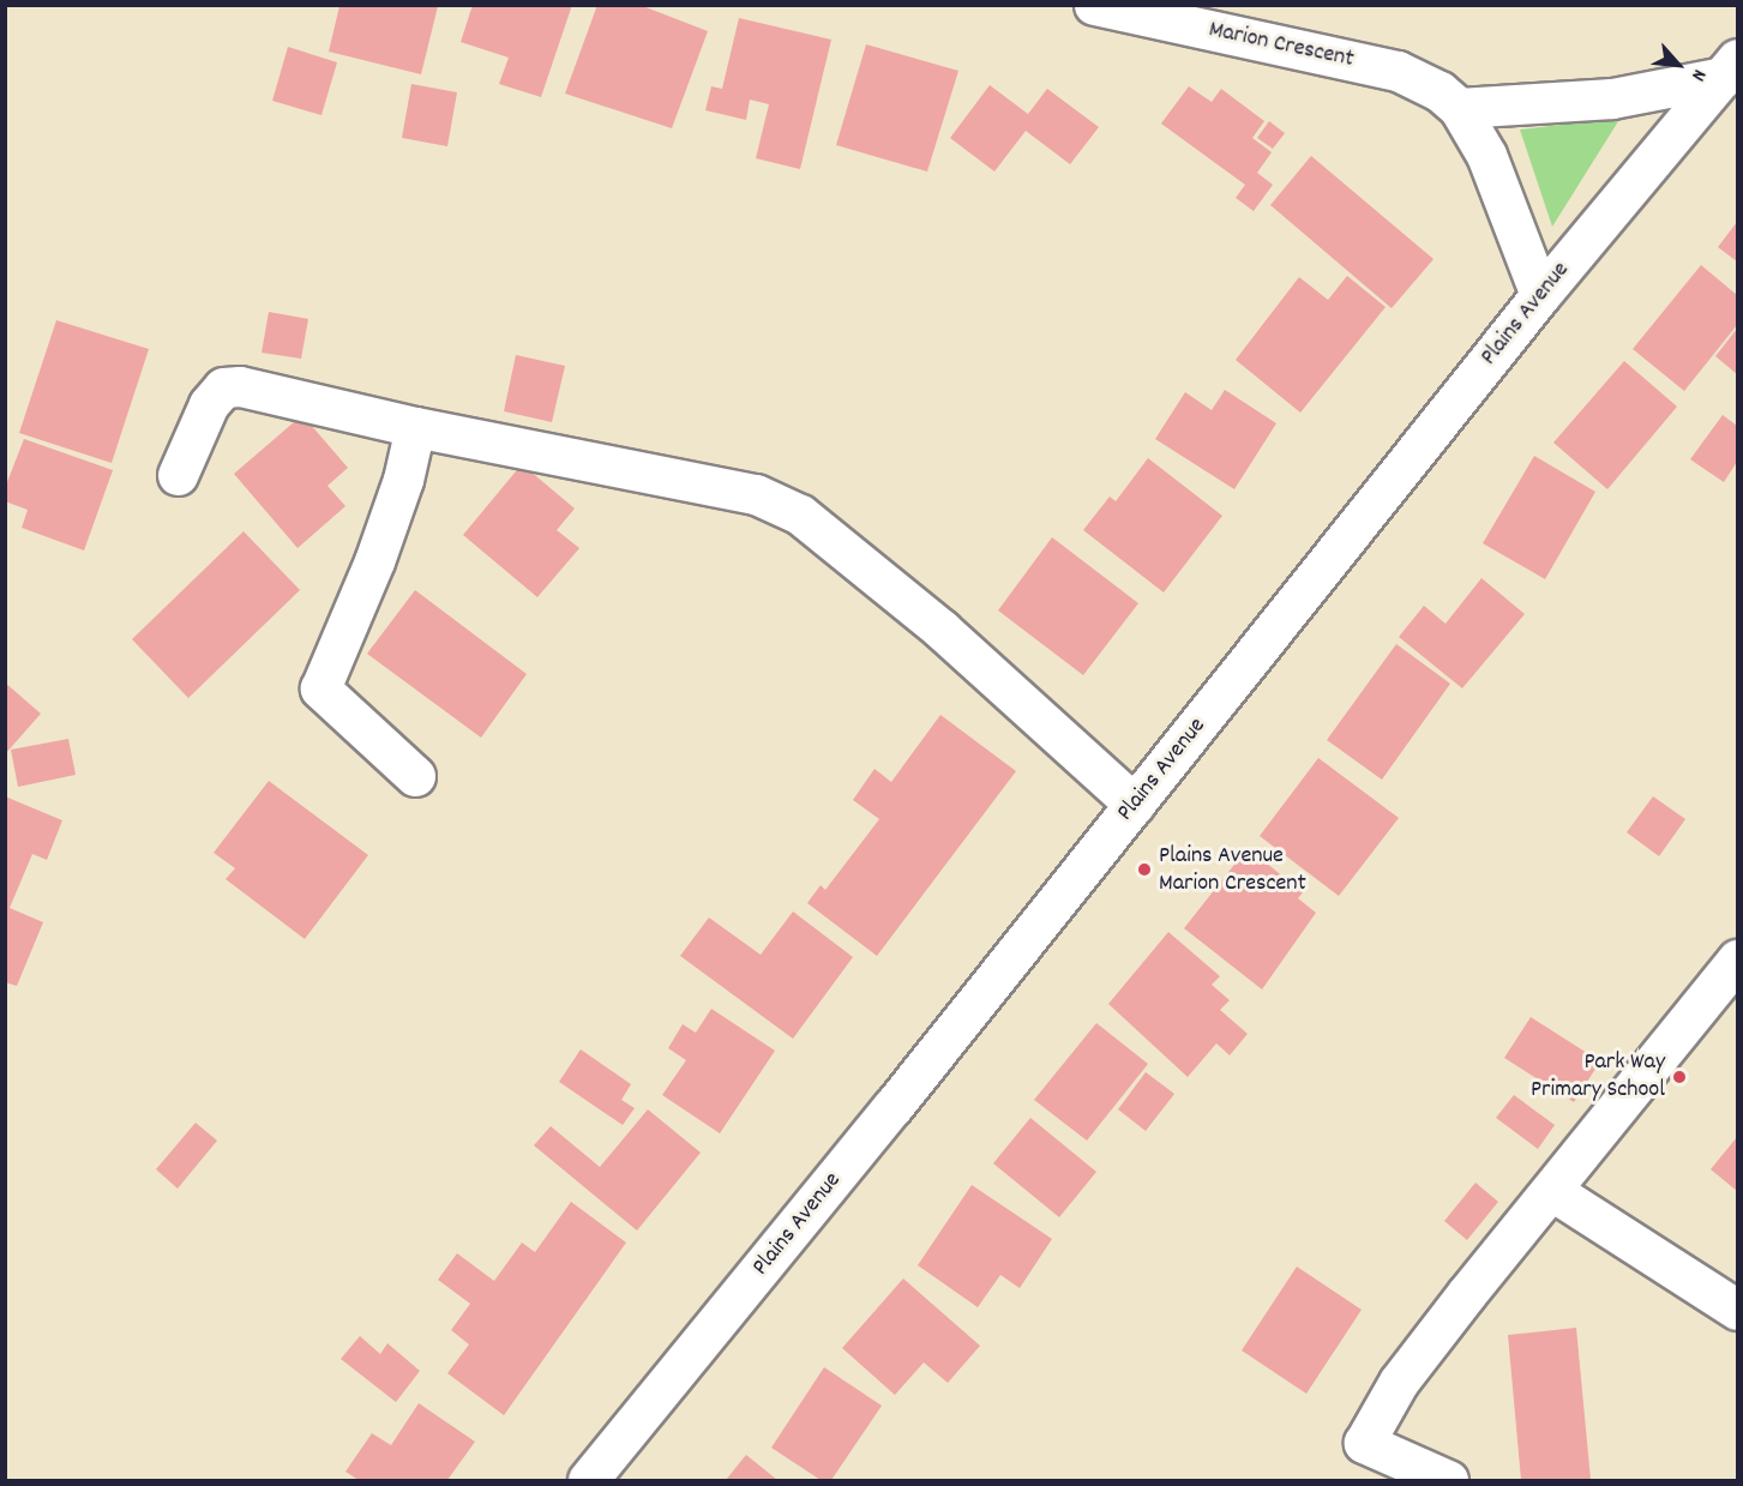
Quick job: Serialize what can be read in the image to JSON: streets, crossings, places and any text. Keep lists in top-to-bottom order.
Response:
{
  "streets": {
    "street": ["Marion Crescent", "Plains Avenue"]
  },
  "crossings": [
    ["Marion Crescent", "Plains Avenue"]
  ],
  "places": ["Plains Avenue Marion Crescent", "Park Way Primary School"],
  "north": "bottom right"
}
